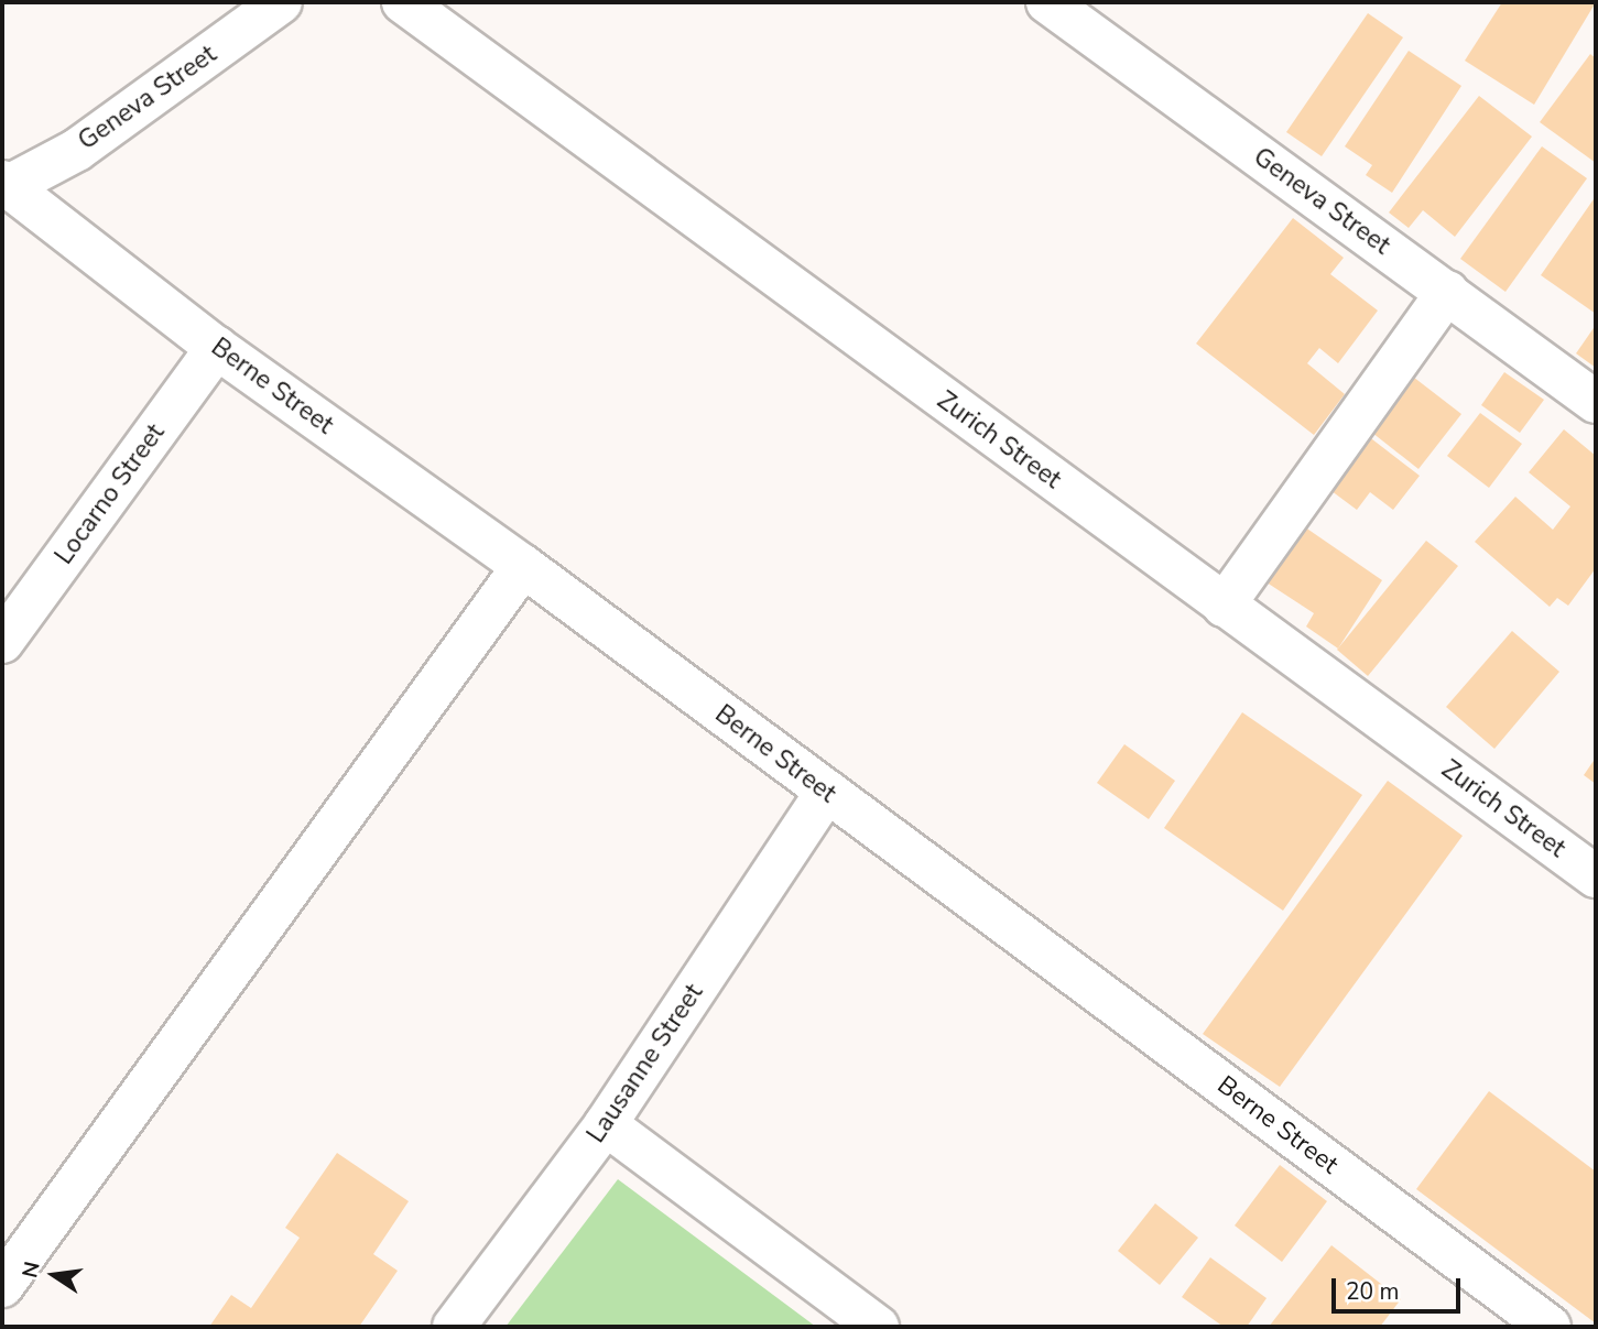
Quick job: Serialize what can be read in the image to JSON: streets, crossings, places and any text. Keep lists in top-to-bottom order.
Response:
{
  "streets": {
    "street": [
      "Geneva Street",
      "Berne Street",
      "Zurich Street",
      "Locarno Street",
      "Lausanne Street"
    ]
  },
  "crossings": [
    ["Geneva Street", "Berne Street"],
    ["Berne Street", "Locarno Street"],
    ["Berne Street", "Lausanne Street"]
  ],
  "scale_bar": "20 m",
  "north": "left"
}
